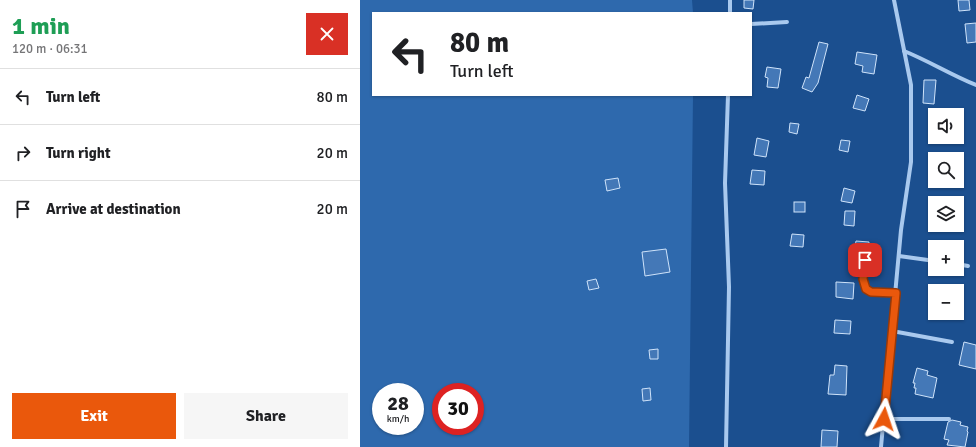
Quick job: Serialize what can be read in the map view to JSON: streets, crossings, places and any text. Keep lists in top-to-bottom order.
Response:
{
  "page": {
    "heading": ["1 min", "120 m · 06:31"],
    "turn": ["80 m", "Turn left"],
    "list": [
      {
        "name": "Turn left",
        "value": "80 m"
      },
      {
        "name": "Turn right",
        "value": "20 m"
      },
      {
        "name": "Arrive at destination",
        "value": "20 m"
      }
    ],
    "map_buttons": ["+", "−"],
    "speed": "28 km/h",
    "limit": "30",
    "buttons": ["Exit", "Share"]
  }
}
